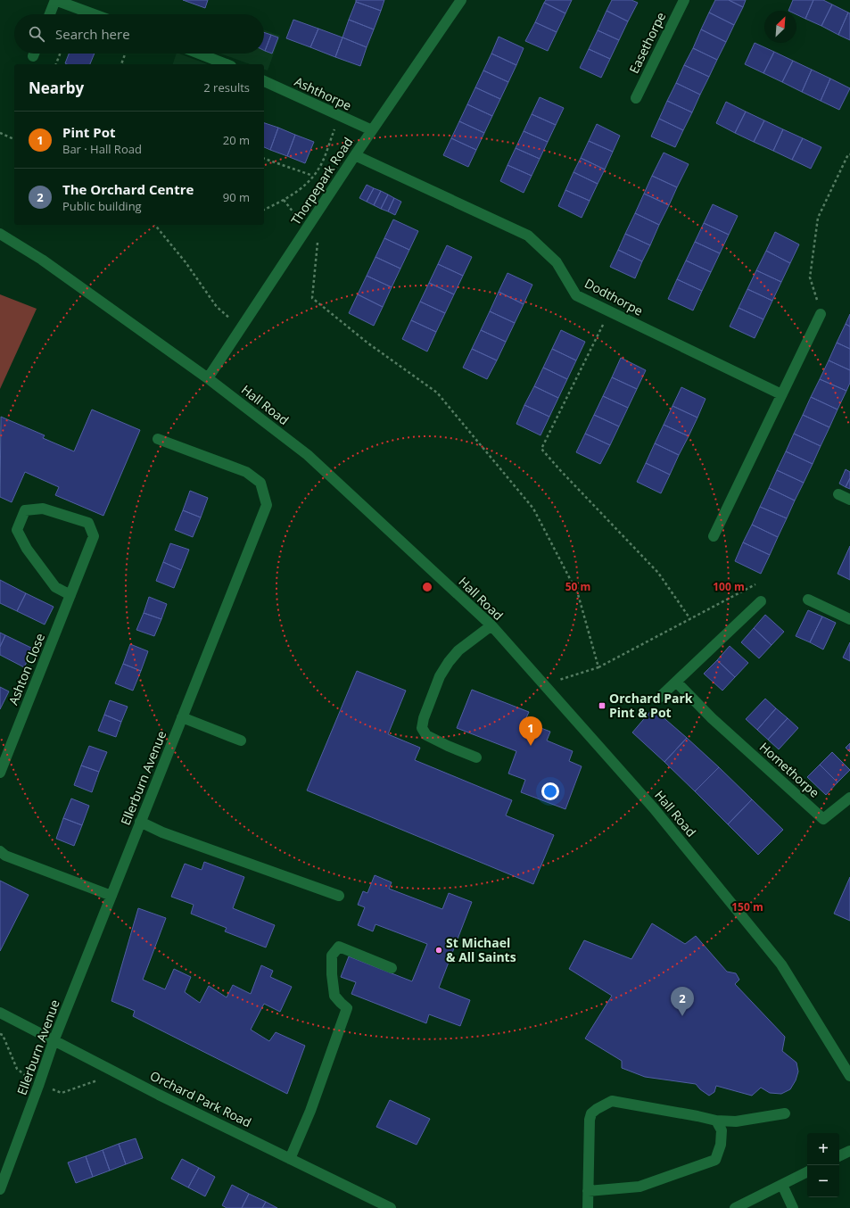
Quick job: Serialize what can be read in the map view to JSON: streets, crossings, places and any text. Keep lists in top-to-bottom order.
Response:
{
  "streets": {
    "street": [
      "Easethorpe",
      "Ashthorpe",
      "Thorpepark Road",
      "Dodthorpe",
      "Hall Road",
      "Ashton Close",
      "Homethorpe",
      "Ellerburn Avenue",
      "Orchard Park Road"
    ]
  },
  "crossings": [
    ["Ashthorpe", "Thorpepark Road"],
    ["Thorpepark Road", "Dodthorpe"],
    ["Thorpepark Road", "Hall Road"],
    ["Ellerburn Avenue", "Orchard Park Road"]
  ],
  "places": {
    "transit": ["Orchard Park Pint & Pot"],
    "other": ["St Michael & All Saints"]
  },
  "north": "top right",
  "page": {
    "search": "Search here",
    "heading": ["Nearby", "2 results"],
    "list": [
      {
        "mark": "1",
        "name": "Pint Pot",
        "note": "Bar · Hall Road",
        "value": "20 m"
      },
      {
        "mark": "2",
        "name": "The Orchard Centre",
        "note": "Public building",
        "value": "90 m"
      }
    ],
    "pins": ["1", "2"],
    "map_buttons": ["+", "−"]
  },
  "rings": ["50 m", "100 m", "150 m"]
}
